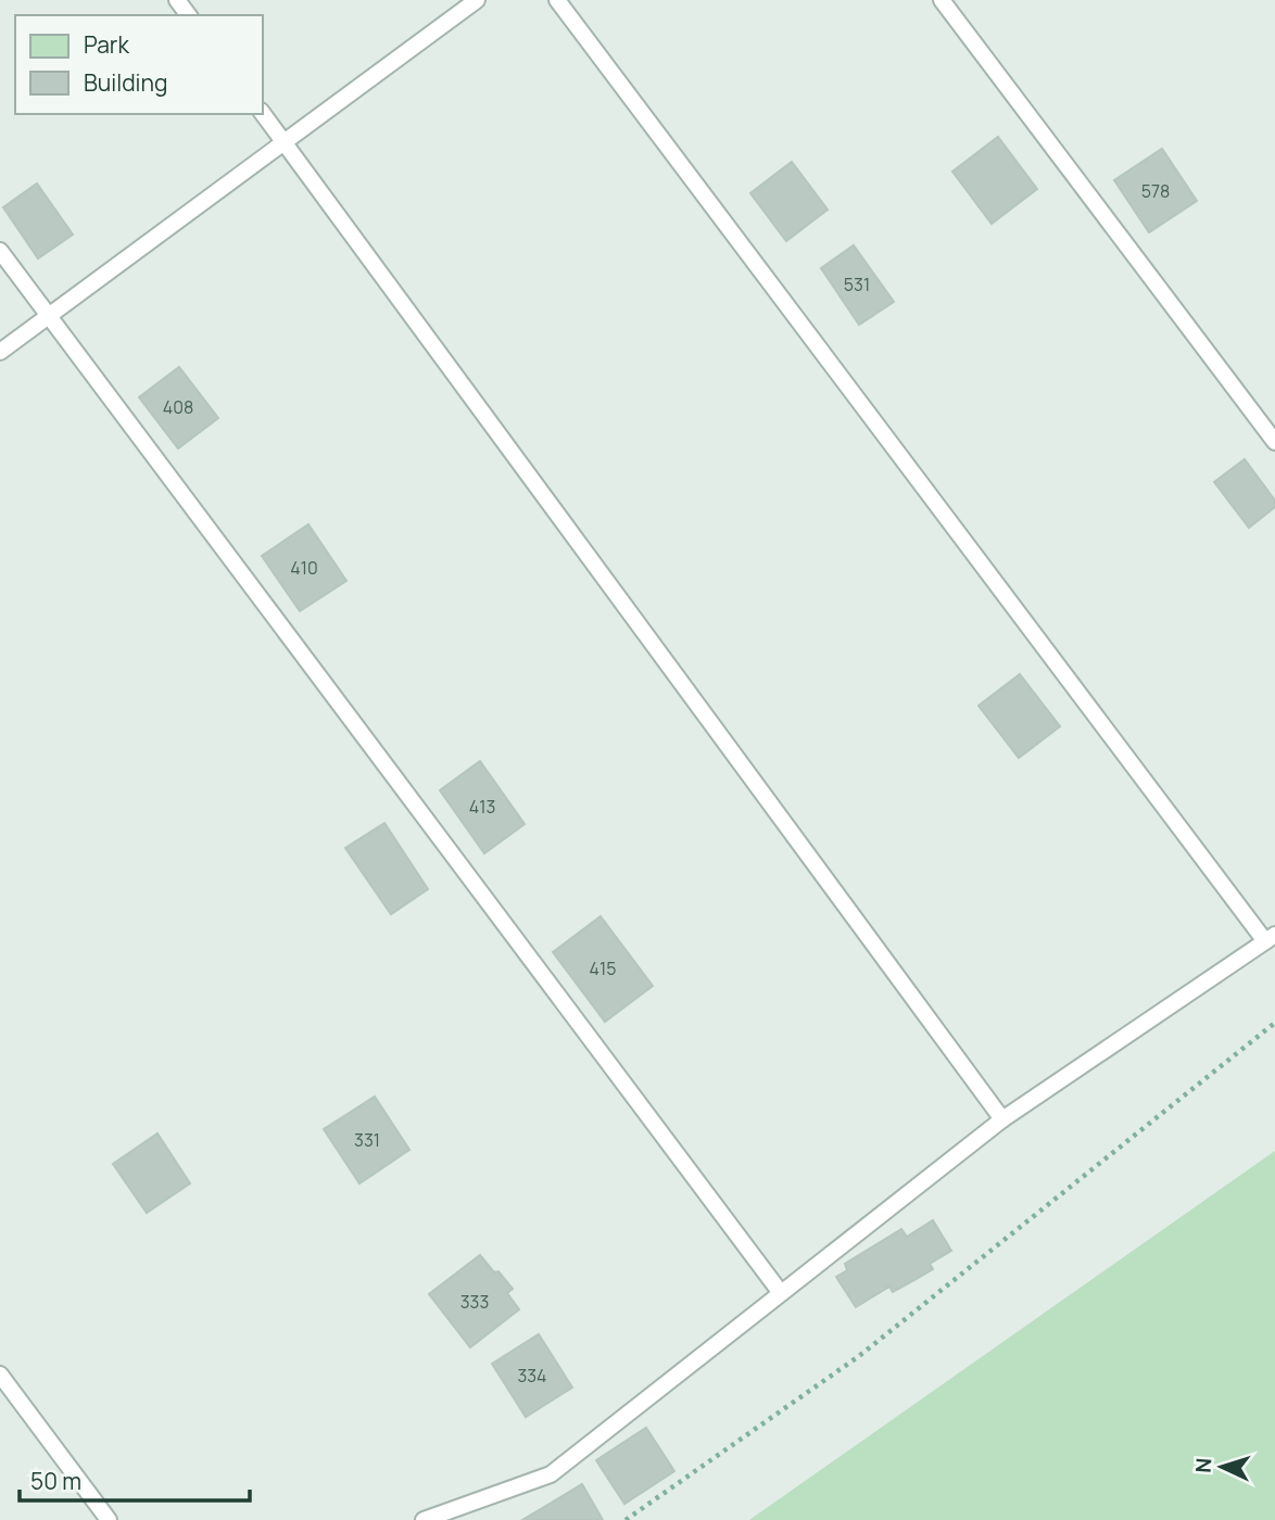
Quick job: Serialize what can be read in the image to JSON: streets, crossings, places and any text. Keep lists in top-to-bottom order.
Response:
{
  "house_numbers": [
    "578",
    "531",
    "408",
    "410",
    "413",
    "415",
    "331",
    "333",
    "334"
  ],
  "legend": ["Park", "Building"],
  "scale_bar": "50 m",
  "north": "left"
}
